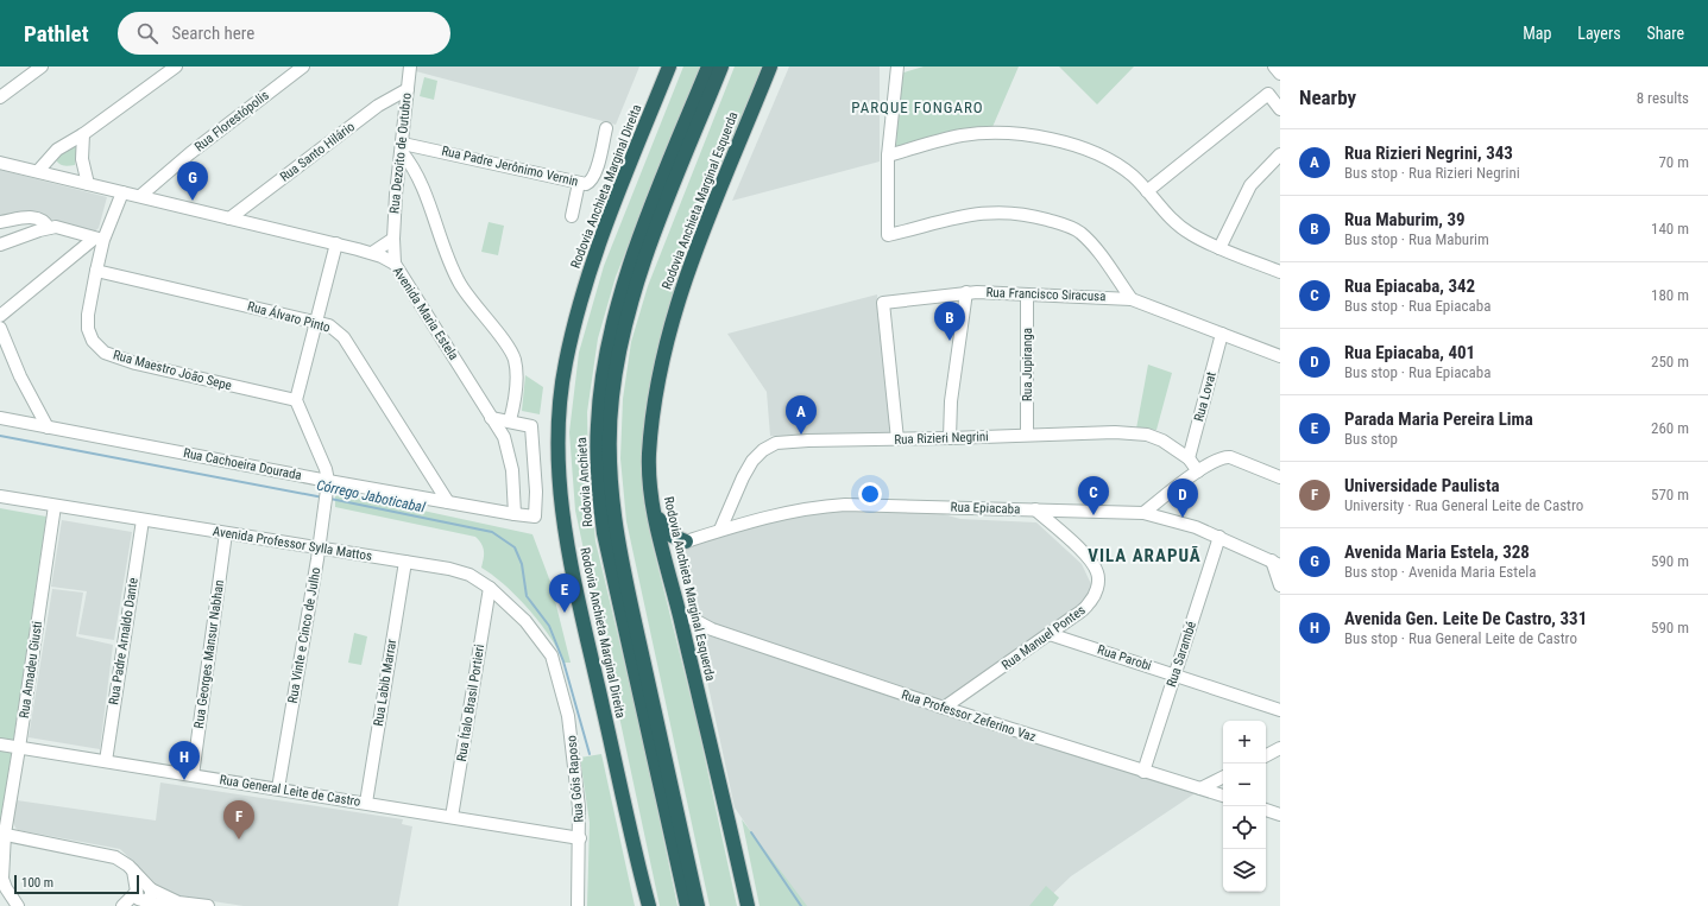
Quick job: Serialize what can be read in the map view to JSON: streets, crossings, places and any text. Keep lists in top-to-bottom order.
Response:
{
  "streets": {
    "highway": ["Rodovia Anchieta Marginal Direita", "Rodovia Anchieta Marginal Esquerda", "Rodovia Anchieta"],
    "street": [
      "Rua Florestópolis",
      "Rua Santo Hilário",
      "Rua Dezoito de Outubro",
      "Rua Padre Jerônimo Vernin",
      "Rua Francisco Siracusa",
      "Avenida Maria Estela",
      "Rua Álvaro Pinto",
      "Rua Jupiranga",
      "Rua Maestro João Sepe",
      "Rua Lovat",
      "Rua Rizieri Negrini",
      "Rua Cachoeira Dourada",
      "Rua Epiacaba",
      "Avenida Professor Sylla Mattos",
      "Rua Vinte e Cinco de Julho",
      "Rua Manuel Pontes",
      "Rua Padre Arnaldo Dante",
      "Rua Georges Mansur Nabhan",
      "Rua Sarambé",
      "Rua Parobi",
      "Rua Amadeu Giusti",
      "Rua Labib Marrar",
      "Rua Ítalo Brasil Portieri",
      "Rua Professor Zeferino Vaz",
      "Rua Góis Raposo",
      "Rua General Leite de Castro"
    ]
  },
  "crossings": [
    ["Rua Florestópolis", "Avenida Maria Estela"],
    ["Rua Santo Hilário", "Rua Dezoito de Outubro"],
    ["Rua Santo Hilário", "Avenida Maria Estela"],
    ["Rua Dezoito de Outubro", "Rua Padre Jerônimo Vernin"],
    ["Rua Dezoito de Outubro", "Avenida Maria Estela"],
    ["Rodovia Anchieta Marginal Esquerda", "Rua Professor Zeferino Vaz"],
    ["Rua Francisco Siracusa", "Rua Jupiranga"],
    ["Rua Francisco Siracusa", "Rua Lovat"],
    ["Rua Francisco Siracusa", "Rua Rizieri Negrini"],
    ["Avenida Maria Estela", "Rua Maestro João Sepe"],
    ["Avenida Maria Estela", "Rua Cachoeira Dourada"],
    ["Rua Álvaro Pinto", "Rua Maestro João Sepe"],
    ["Rua Álvaro Pinto", "Rua Cachoeira Dourada"],
    ["Rua Jupiranga", "Rua Rizieri Negrini"],
    ["Rua Lovat", "Rua Rizieri Negrini"],
    ["Rua Rizieri Negrini", "Rua Epiacaba"],
    ["Rua Cachoeira Dourada", "Rua Vinte e Cinco de Julho"],
    ["Rua Epiacaba", "Rua Manuel Pontes"],
    ["Rua Epiacaba", "Rua Sarambé"],
    ["Avenida Professor Sylla Mattos", "Rua Vinte e Cinco de Julho"],
    ["Avenida Professor Sylla Mattos", "Rua Padre Arnaldo Dante"],
    ["Avenida Professor Sylla Mattos", "Rua Georges Mansur Nabhan"],
    ["Avenida Professor Sylla Mattos", "Rua Amadeu Giusti"],
    ["Avenida Professor Sylla Mattos", "Rua Labib Marrar"],
    ["Avenida Professor Sylla Mattos", "Rua Ítalo Brasil Portieri"],
    ["Avenida Professor Sylla Mattos", "Rua Góis Raposo"],
    ["Rua Vinte e Cinco de Julho", "Rua General Leite de Castro"],
    ["Rua Manuel Pontes", "Rua Parobi"],
    ["Rua Manuel Pontes", "Rua Professor Zeferino Vaz"],
    ["Rua Padre Arnaldo Dante", "Rua General Leite de Castro"],
    ["Rua Georges Mansur Nabhan", "Rua General Leite de Castro"],
    ["Rua Sarambé", "Rua Parobi"],
    ["Rua Sarambé", "Rua Professor Zeferino Vaz"],
    ["Rua Amadeu Giusti", "Rua General Leite de Castro"],
    ["Rua Labib Marrar", "Rua General Leite de Castro"],
    ["Rua Ítalo Brasil Portieri", "Rua General Leite de Castro"],
    ["Rua Góis Raposo", "Rua General Leite de Castro"]
  ],
  "districts": ["PARQUE FONGARO", "VILA ARAPUÃ"],
  "water": ["Córrego Jaboticabal"],
  "scale_bar": "100 m",
  "page": {
    "header": "Pathlet",
    "search": "Search here",
    "nav": ["Map", "Layers", "Share"],
    "heading": ["Nearby", "8 results"],
    "list": [
      {
        "mark": "A",
        "name": "Rua Rizieri Negrini, 343",
        "note": "Bus stop · Rua Rizieri Negrini",
        "value": "70 m"
      },
      {
        "mark": "B",
        "name": "Rua Maburim, 39",
        "note": "Bus stop · Rua Maburim",
        "value": "140 m"
      },
      {
        "mark": "C",
        "name": "Rua Epiacaba, 342",
        "note": "Bus stop · Rua Epiacaba",
        "value": "180 m"
      },
      {
        "mark": "D",
        "name": "Rua Epiacaba, 401",
        "note": "Bus stop · Rua Epiacaba",
        "value": "250 m"
      },
      {
        "mark": "E",
        "name": "Parada Maria Pereira Lima",
        "note": "Bus stop",
        "value": "260 m"
      },
      {
        "mark": "F",
        "name": "Universidade Paulista",
        "note": "University · Rua General Leite de Castro",
        "value": "570 m"
      },
      {
        "mark": "G",
        "name": "Avenida Maria Estela, 328",
        "note": "Bus stop · Avenida Maria Estela",
        "value": "590 m"
      },
      {
        "mark": "H",
        "name": "Avenida Gen. Leite De Castro, 331",
        "note": "Bus stop · Rua General Leite de Castro",
        "value": "590 m"
      }
    ],
    "pins": [
      "G",
      "B",
      "A",
      "C",
      "D",
      "E",
      "H",
      "F"
    ],
    "map_buttons": ["+", "−"],
    "scale": "100 m"
  }
}
